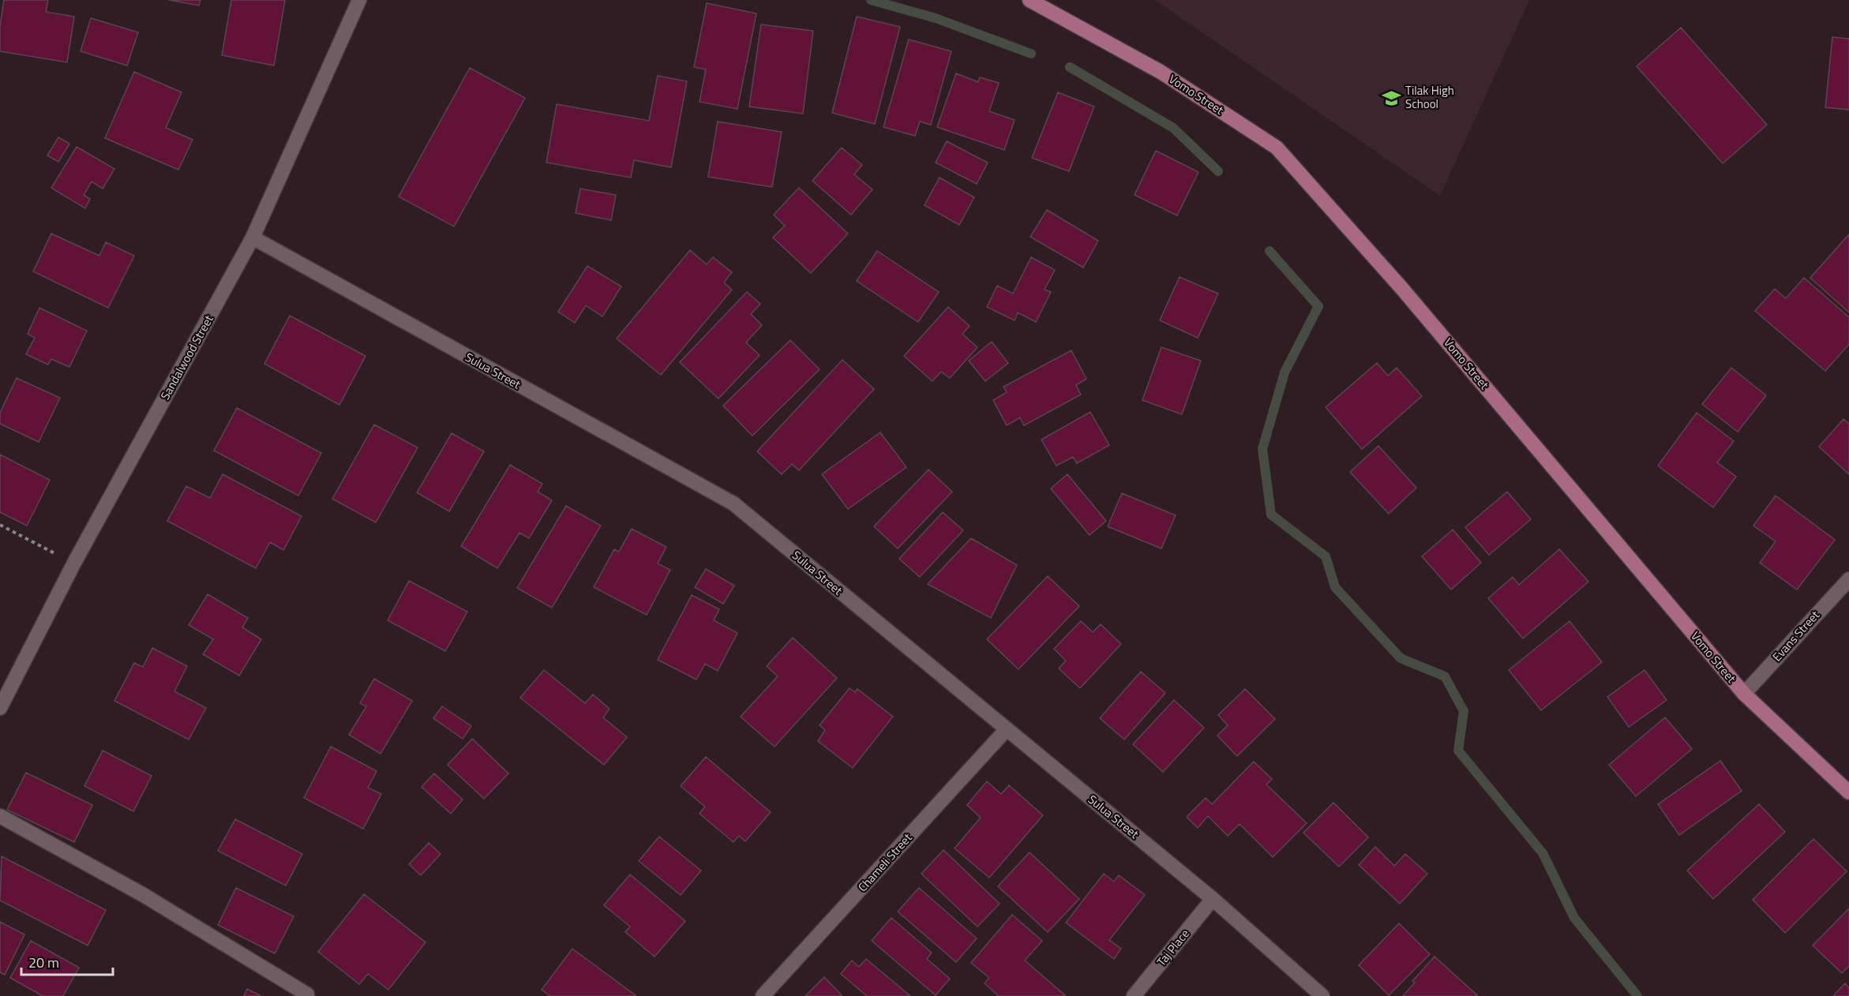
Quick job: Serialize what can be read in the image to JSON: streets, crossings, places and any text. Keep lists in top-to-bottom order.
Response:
{
  "streets": {
    "main road": ["Vomo Street"],
    "street": [
      "Sandalwood Street",
      "Sulua Street",
      "Evans Street",
      "Chameli Street",
      "Taj Place"
    ]
  },
  "crossings": [
    ["Vomo Street", "Evans Street"],
    ["Sandalwood Street", "Sulua Street"],
    ["Sulua Street", "Chameli Street"],
    ["Sulua Street", "Taj Place"]
  ],
  "places": {
    "school or university": ["Tilak High School"]
  },
  "scale_bar": "20 m"
}
